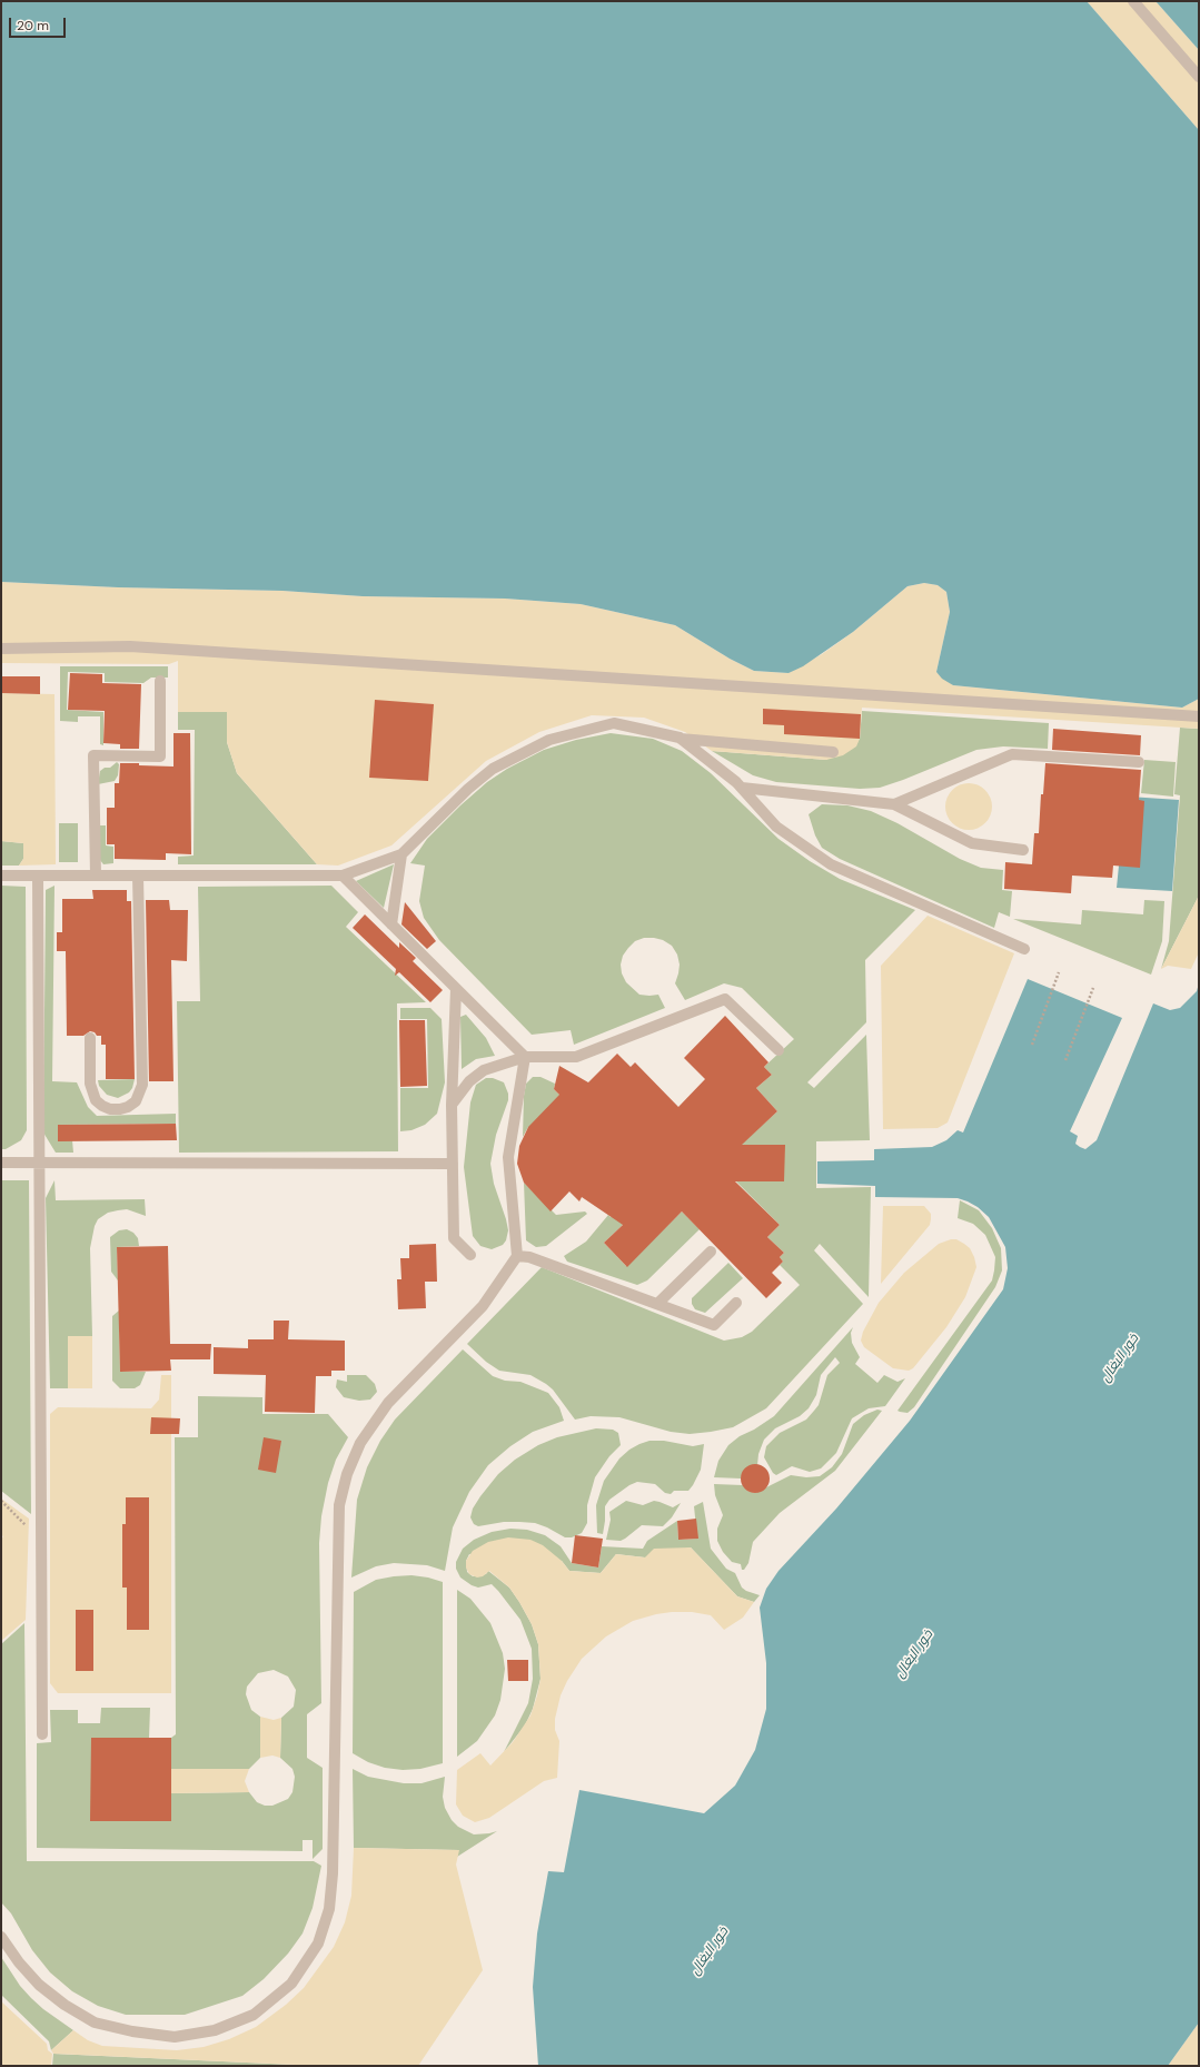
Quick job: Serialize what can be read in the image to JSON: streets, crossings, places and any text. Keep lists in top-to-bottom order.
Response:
{
  "water": ["خور البغال"],
  "scale_bar": "20 m"
}
